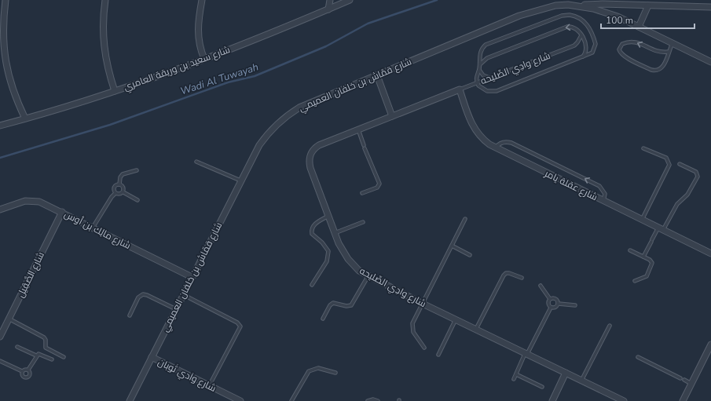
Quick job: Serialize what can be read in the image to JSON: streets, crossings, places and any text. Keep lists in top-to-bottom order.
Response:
{
  "streets": {
    "street": [
      "شارع سعيد بن وريقة العامري",
      "شارع وادِي الصِّليحه",
      "شارع قمّاش بن خلفان العميمي",
      "شارع عقلة يامر",
      "شارع مالِك بن أوس",
      "شارع الصَّقِيل",
      "شارع واَدي ثَوبان"
    ]
  },
  "crossings": [
    ["شارع وادِي الصِّليحه", "شارع عقلة يامر"],
    ["شارع قمّاش بن خلفان العميمي", "شارع مالِك بن أوس"],
    ["شارع قمّاش بن خلفان العميمي", "شارع واَدي ثَوبان"],
    ["شارع مالِك بن أوس", "شارع الصَّقِيل"]
  ],
  "water": ["Wadi Al Tuwayah"],
  "scale_bar": "100 m"
}
